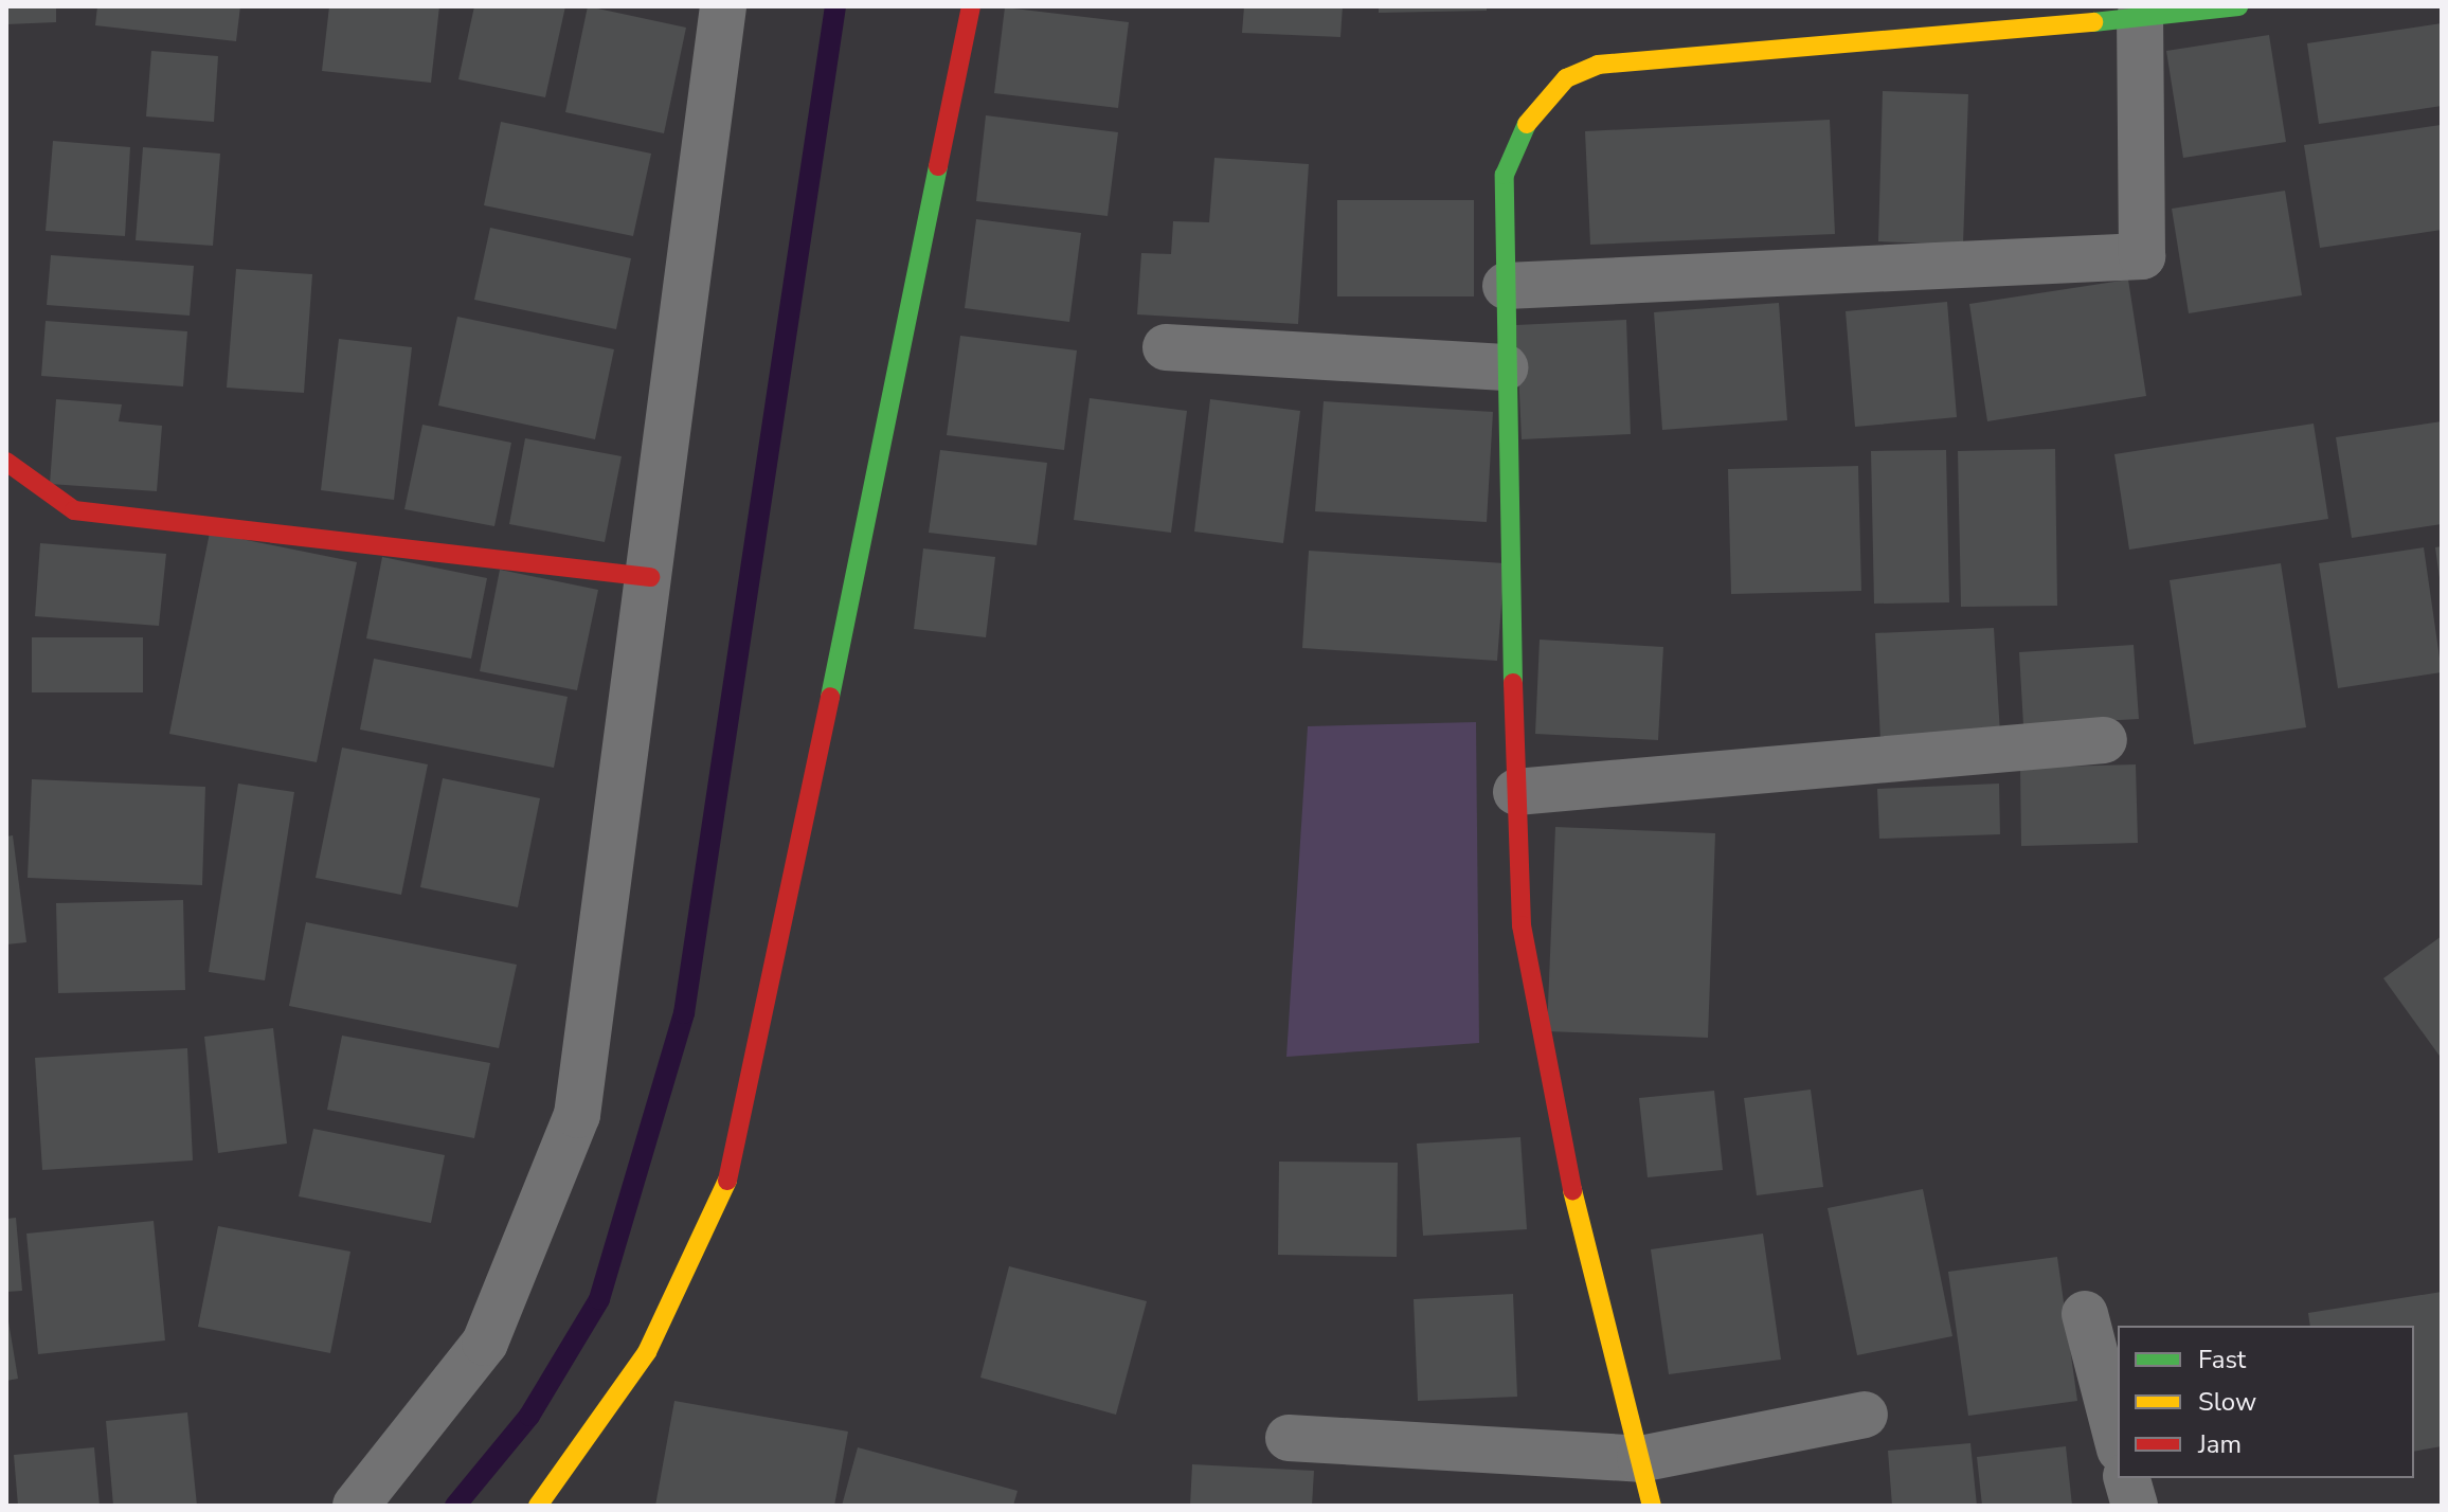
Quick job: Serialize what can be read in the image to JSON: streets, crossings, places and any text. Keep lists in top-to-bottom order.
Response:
{
  "legend": ["Fast", "Slow", "Jam"]
}
